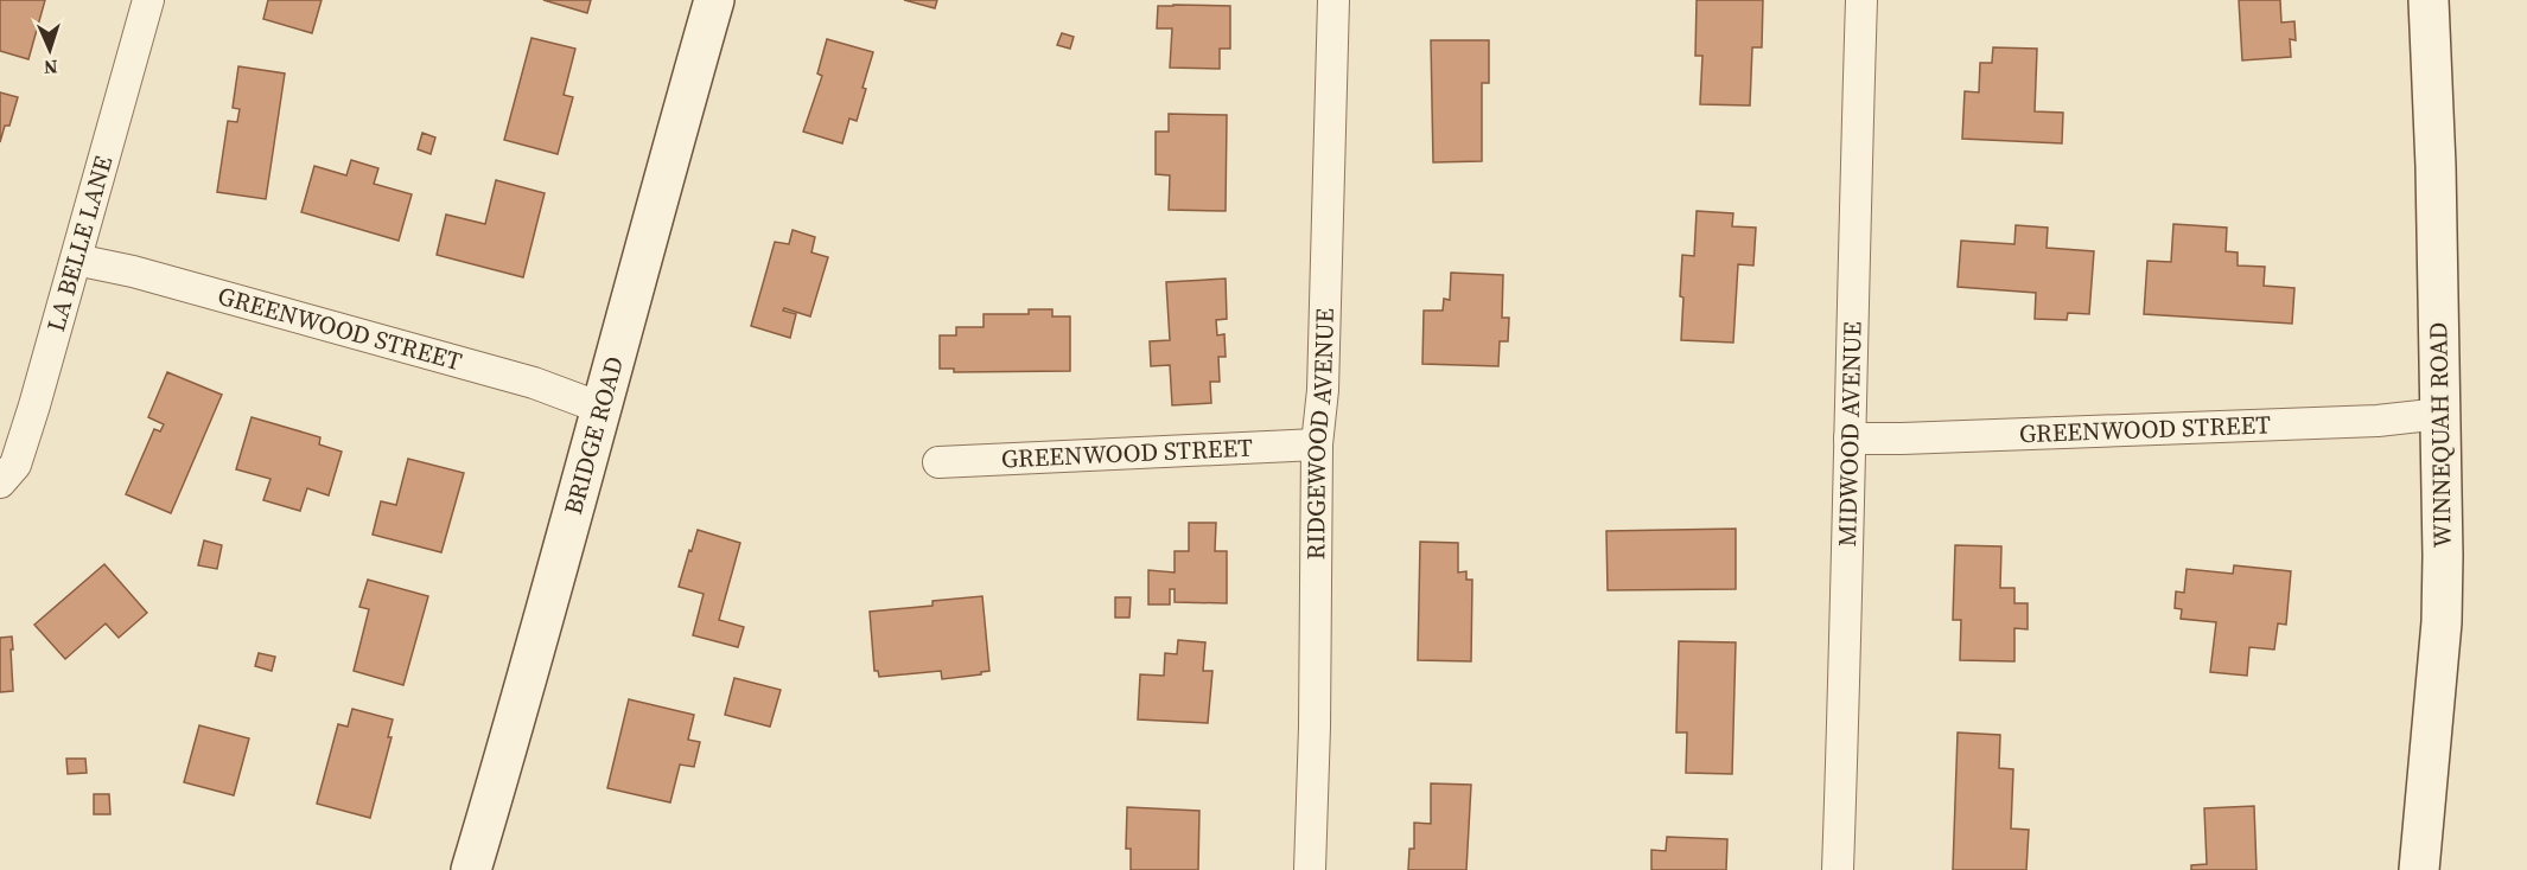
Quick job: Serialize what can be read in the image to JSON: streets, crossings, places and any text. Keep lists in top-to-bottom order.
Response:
{
  "streets": {
    "street": [
      "LA BELLE LANE",
      "GREENWOOD STREET",
      "BRIDGE ROAD",
      "RIDGEWOOD AVENUE",
      "MIDWOOD AVENUE",
      "WINNEQUAH ROAD"
    ]
  },
  "crossings": [
    ["LA BELLE LANE", "GREENWOOD STREET"],
    ["GREENWOOD STREET", "BRIDGE ROAD"],
    ["GREENWOOD STREET", "RIDGEWOOD AVENUE"],
    ["GREENWOOD STREET", "MIDWOOD AVENUE"],
    ["GREENWOOD STREET", "WINNEQUAH ROAD"]
  ],
  "north": "bottom"
}
